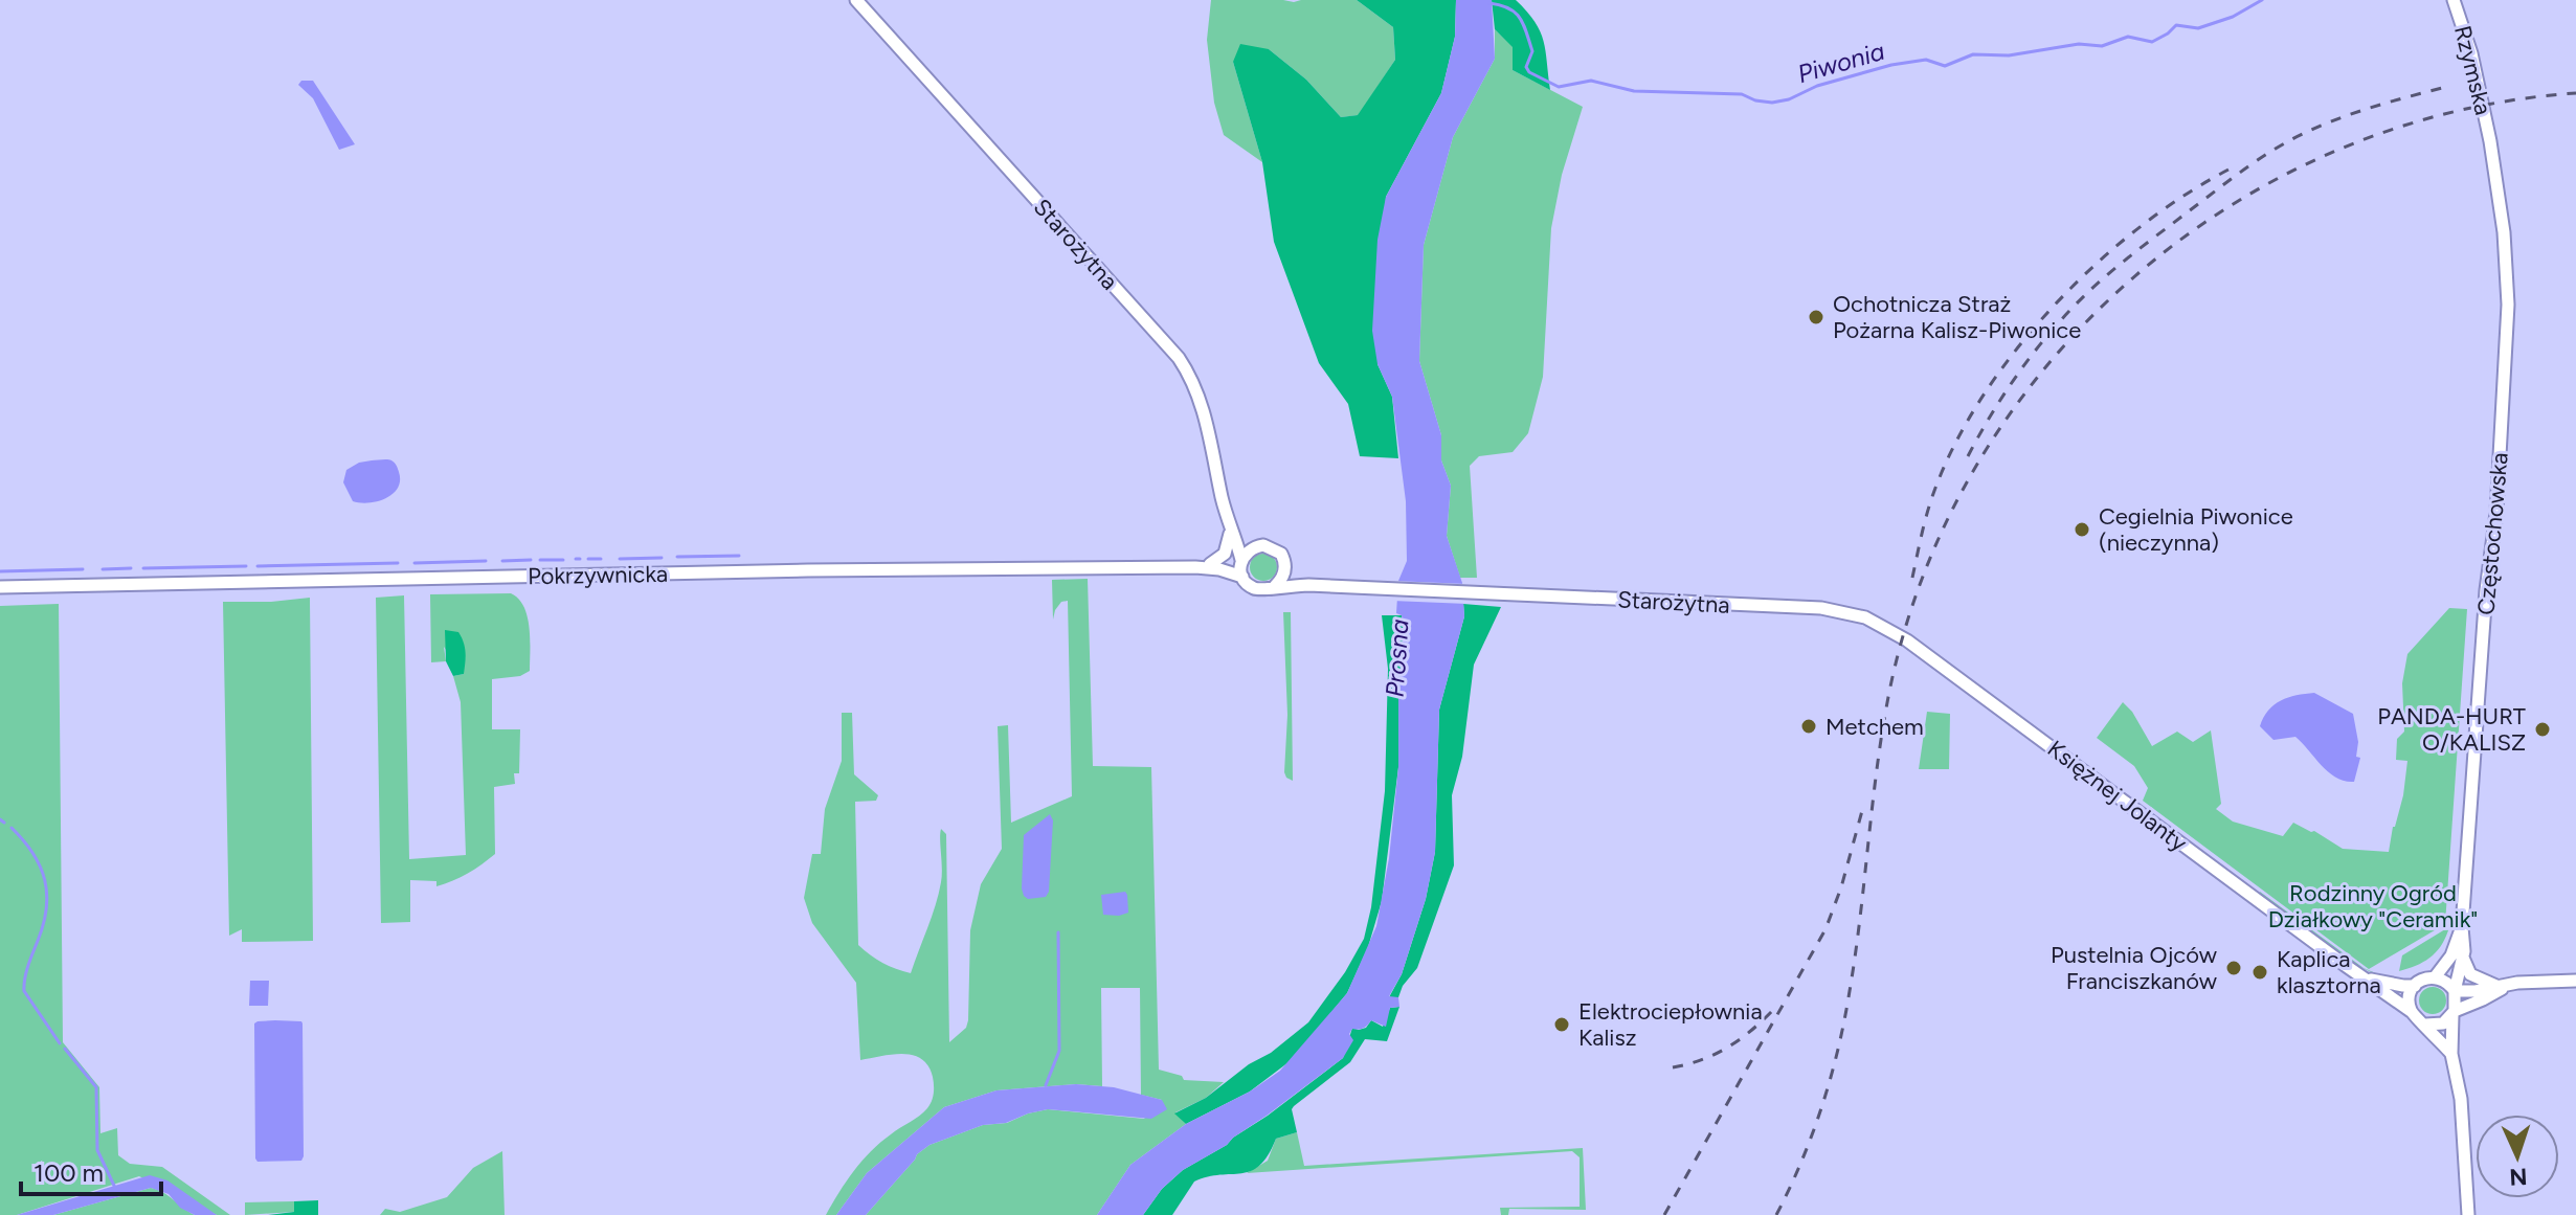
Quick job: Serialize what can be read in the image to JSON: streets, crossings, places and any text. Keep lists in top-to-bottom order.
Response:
{
  "streets": {
    "street": [
      "Rzymska",
      "Starożytna",
      "Częstochowska",
      "Pokrzywnicka",
      "Księżnej Jolanty"
    ]
  },
  "crossings": [
    ["Rzymska", "Częstochowska"],
    ["Starożytna", "Pokrzywnicka"],
    ["Starożytna", "Księżnej Jolanty"],
    ["Częstochowska", "Księżnej Jolanty"]
  ],
  "water": ["Piwonia", "Prosna"],
  "parks": ["Rodzinny Ogród Działkowy \"Ceramik\""],
  "places": [
    "Ochotnicza Straż Pożarna Kalisz-Piwonice",
    "Cegielnia Piwonice (nieczynna)",
    "Metchem",
    "PANDA-HURT O/KALISZ",
    "Pustelnia Ojców Franciszkanów",
    "Kaplica klasztorna",
    "Elektrociepłownia Kalisz"
  ],
  "scale_bar": "100 m",
  "north": "bottom"
}
